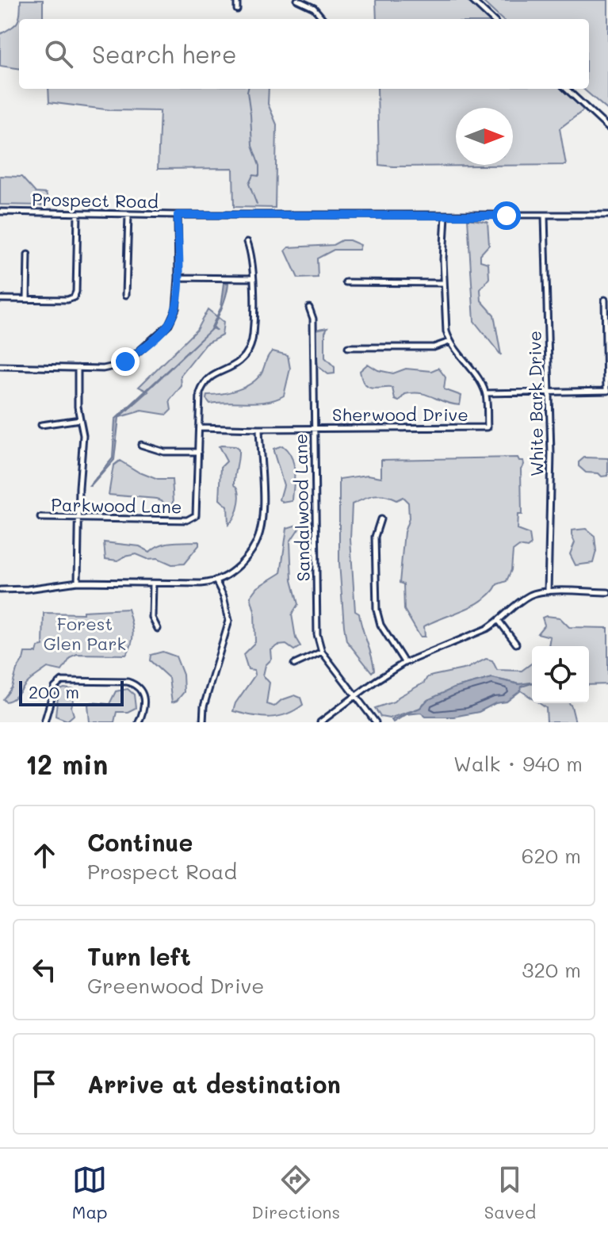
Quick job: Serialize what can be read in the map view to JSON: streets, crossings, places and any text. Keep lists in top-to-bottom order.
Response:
{
  "streets": {
    "street": [
      "Prospect Road",
      "White Bark Drive",
      "Sherwood Drive",
      "Parkwood Lane",
      "Sandalwood Lane"
    ]
  },
  "crossings": [
    ["Prospect Road", "White Bark Drive"],
    ["Sherwood Drive", "Parkwood Lane"],
    ["Sherwood Drive", "Sandalwood Lane"]
  ],
  "parks": ["Forest Glen Park"],
  "scale_bar": "200 m",
  "north": "right",
  "page": {
    "search": "Search here",
    "scale": "200 m",
    "heading": ["12 min", "Walk · 940 m"],
    "list": [
      ["Continue", "Prospect Road", "620 m"],
      ["Turn left", "Greenwood Drive", "320 m"],
      "Arrive at destination"
    ],
    "nav": ["Map", "Directions", "Saved"]
  }
}
